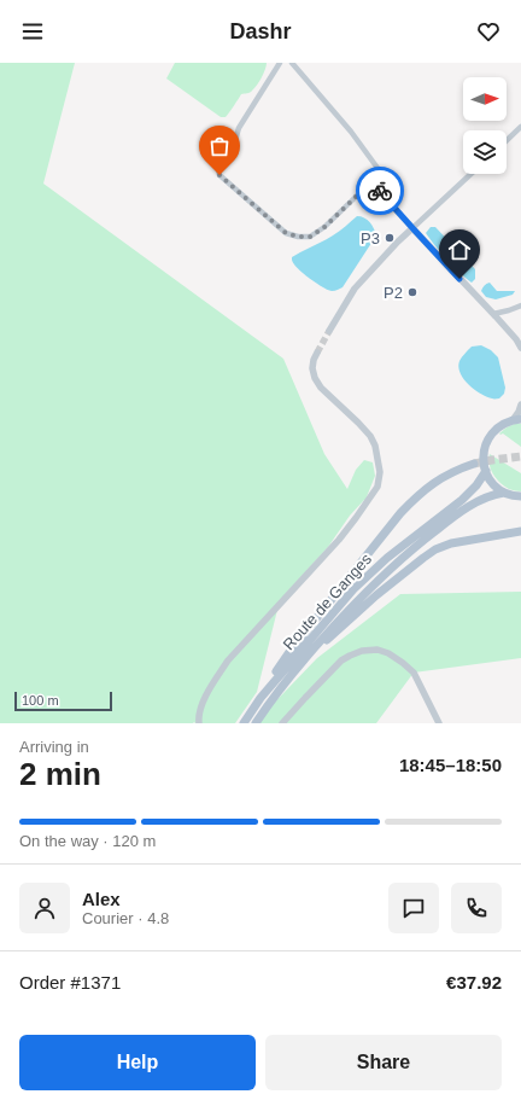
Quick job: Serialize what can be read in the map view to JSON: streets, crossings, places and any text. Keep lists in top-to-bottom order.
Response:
{
  "streets": {
    "main road": ["Route de Ganges"]
  },
  "places": ["P3", "P2"],
  "scale_bar": "100 m",
  "north": "right",
  "page": {
    "header": "Dashr",
    "scale": "100 m",
    "heading": ["2 min", "Arriving in", "18:45–18:50"],
    "panel": [
      "Alex",
      "Courier · 4.8",
      "Order #1371",
      "€37.92"
    ],
    "bar": "On the way · 120 m",
    "buttons": ["Help", "Share"]
  }
}
